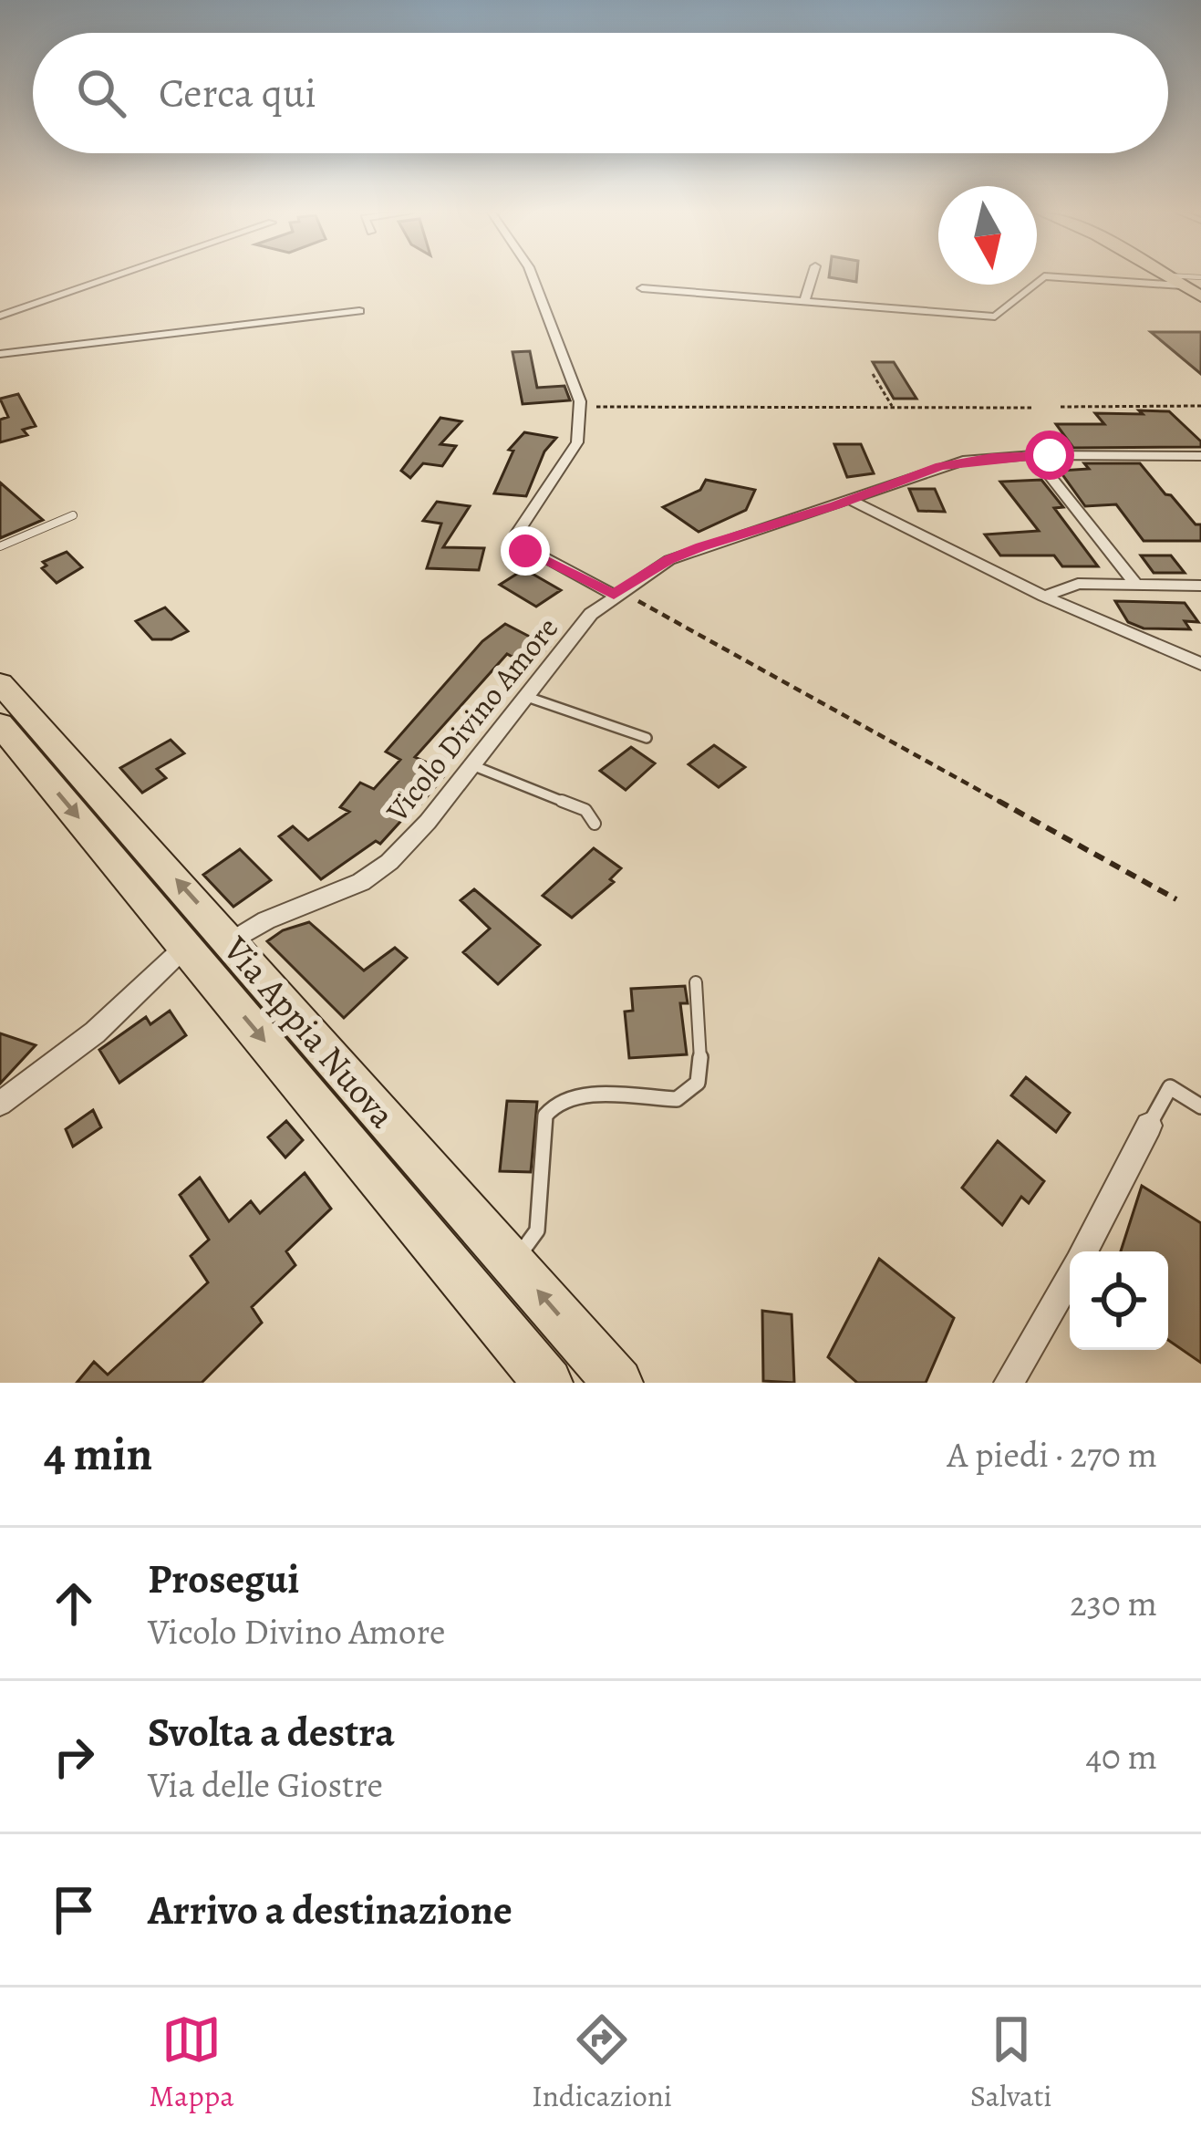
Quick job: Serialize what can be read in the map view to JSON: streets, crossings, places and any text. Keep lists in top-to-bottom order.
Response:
{
  "streets": {
    "main road": ["Via Appia Nuova"],
    "street": ["Vicolo Divino Amore"]
  },
  "crossings": [
    ["Vicolo Divino Amore", "Via Appia Nuova"]
  ],
  "north": "bottom",
  "page": {
    "search": "Cerca qui",
    "heading": ["4 min", "A piedi · 270 m"],
    "list": [
      ["Prosegui", "Vicolo Divino Amore", "230 m"],
      ["Svolta a destra", "Via delle Giostre", "40 m"],
      "Arrivo a destinazione"
    ],
    "nav": ["Mappa", "Indicazioni", "Salvati"]
  }
}
